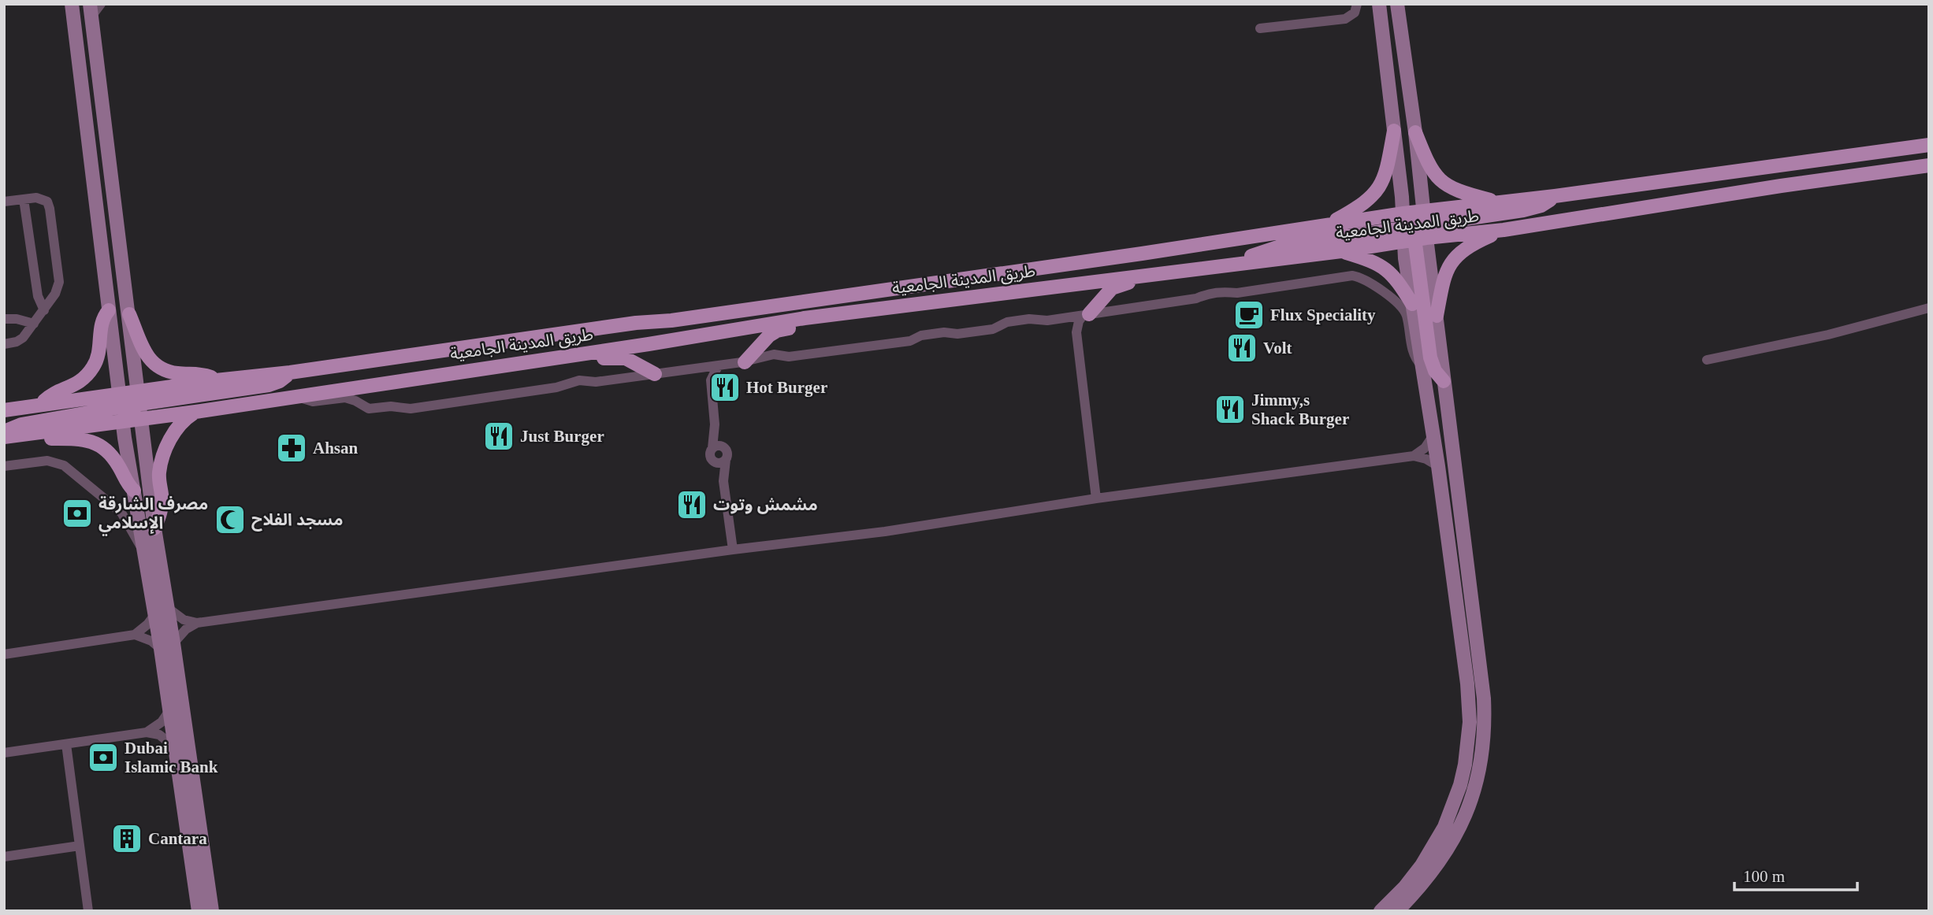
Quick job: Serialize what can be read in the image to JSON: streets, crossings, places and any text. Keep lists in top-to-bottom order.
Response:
{
  "streets": {
    "main road": ["طريق المدينة الجامعية"]
  },
  "places": {
    "cafe": ["Flux Speciality"],
    "restaurant": [
      "Volt",
      "Hot Burger",
      "Jimmy,s Shack Burger",
      "Just Burger",
      "مشمش وتوت"
    ],
    "pharmacy": ["Ahsan"],
    "bank": ["مصرف الشارقة الإسلامي", "Dubai Islamic Bank"],
    "mosque": ["مسجد الفلاح"],
    "building": ["Cantara"]
  },
  "scale_bar": "100 m"
}
